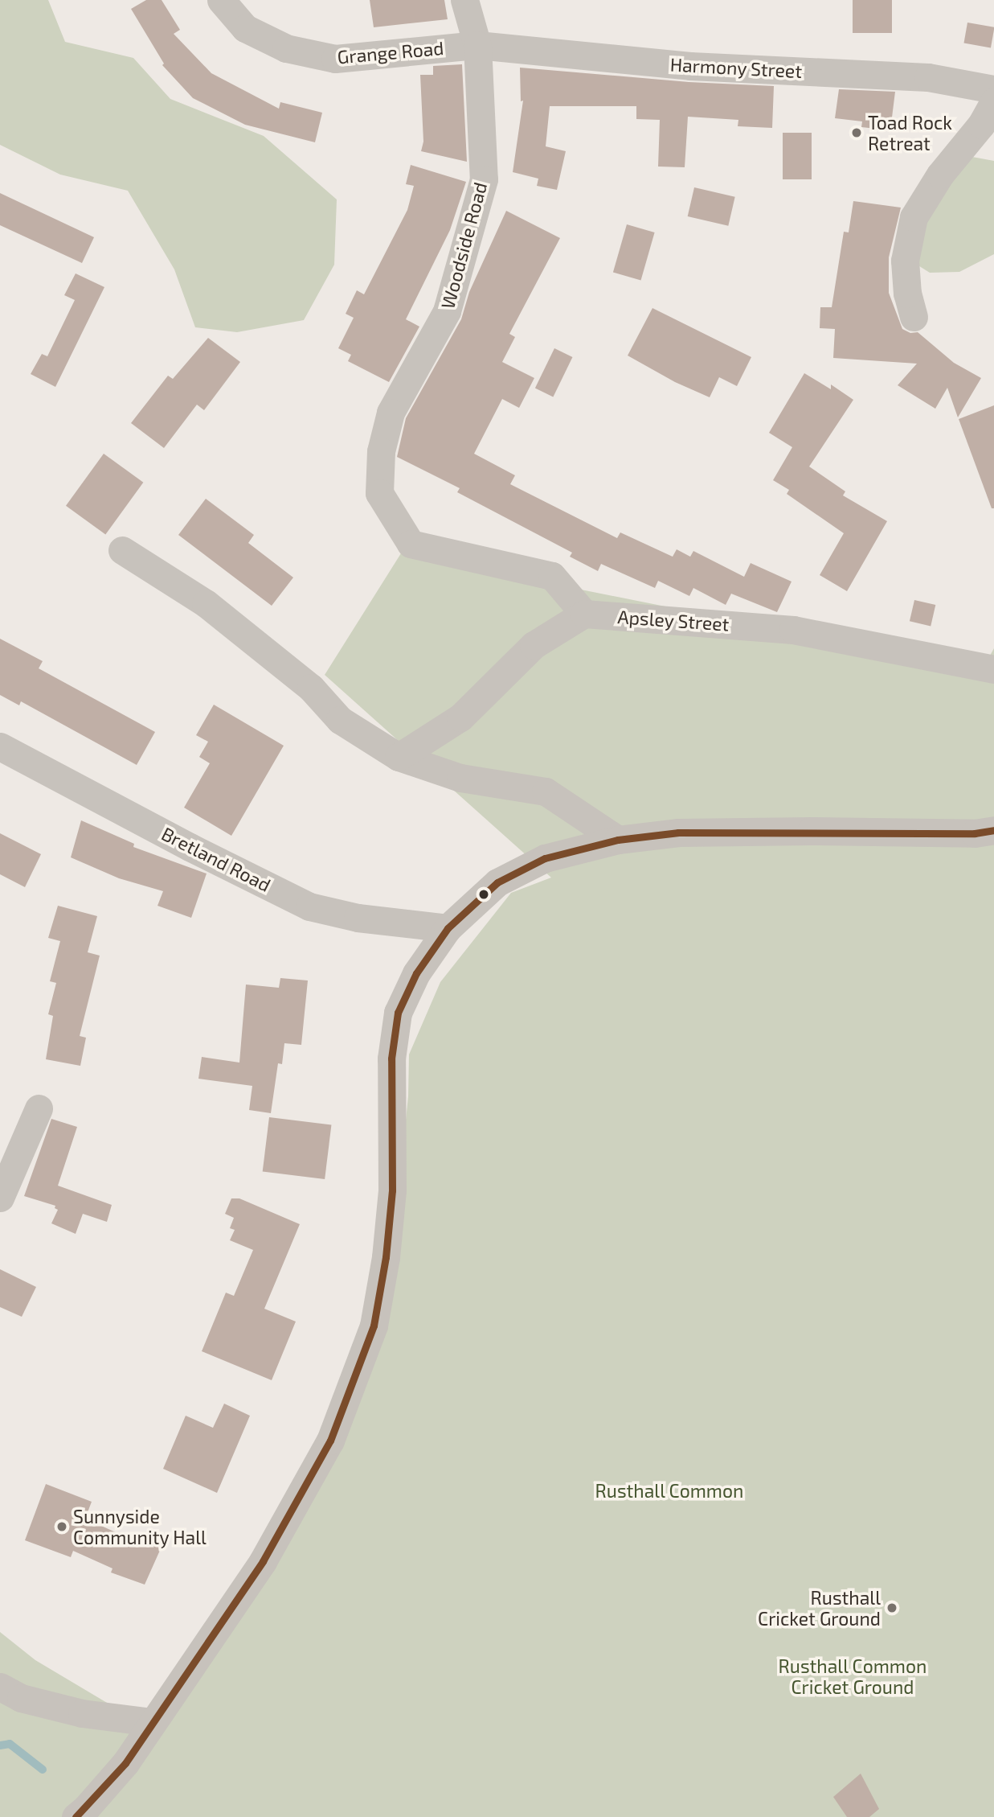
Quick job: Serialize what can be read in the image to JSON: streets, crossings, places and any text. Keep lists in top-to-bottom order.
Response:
{
  "streets": {
    "street": [
      "Grange Road",
      "Harmony Street",
      "Woodside Road",
      "Apsley Street",
      "Bretland Road"
    ]
  },
  "crossings": [
    ["Grange Road", "Harmony Street"],
    ["Grange Road", "Woodside Road"],
    ["Harmony Street", "Woodside Road"],
    ["Woodside Road", "Apsley Street"]
  ],
  "parks": ["Rusthall Common", "Rusthall Common Cricket Ground"],
  "places": ["Toad Rock Retreat", "Sunnyside Community Hall", "Rusthall Cricket Ground"]
}
